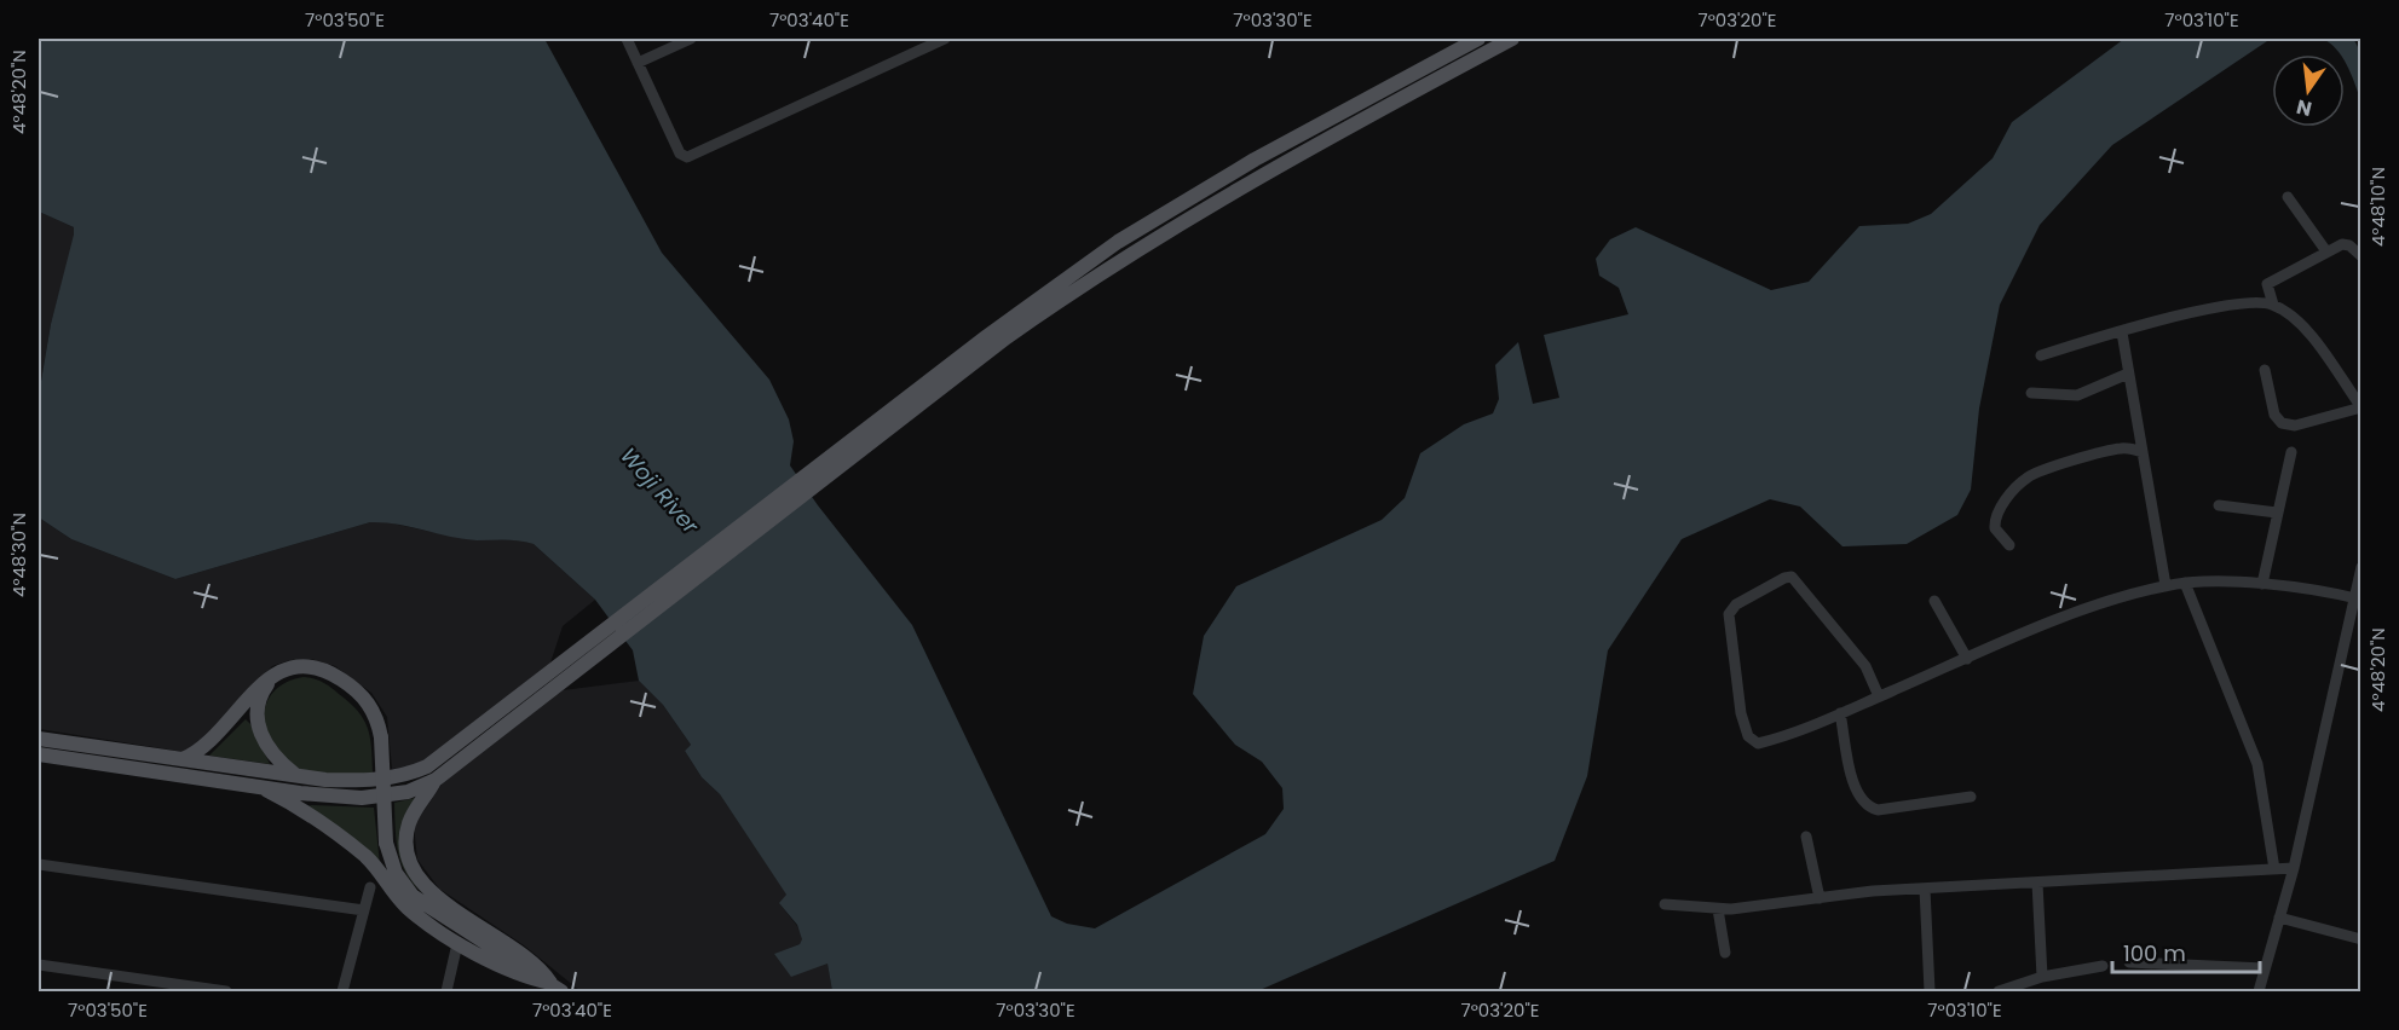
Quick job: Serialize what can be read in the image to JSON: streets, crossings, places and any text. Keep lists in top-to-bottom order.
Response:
{
  "water": ["Woji River"],
  "scale_bar": "100 m",
  "north": "bottom",
  "coordinates": [
    "7°03'50\"E",
    "7°03'40\"E",
    "7°03'30\"E",
    "7°03'20\"E",
    "7°03'10\"E",
    "4°48'20\"N",
    "4°48'10\"N",
    "4°48'30\"N"
  ]
}
